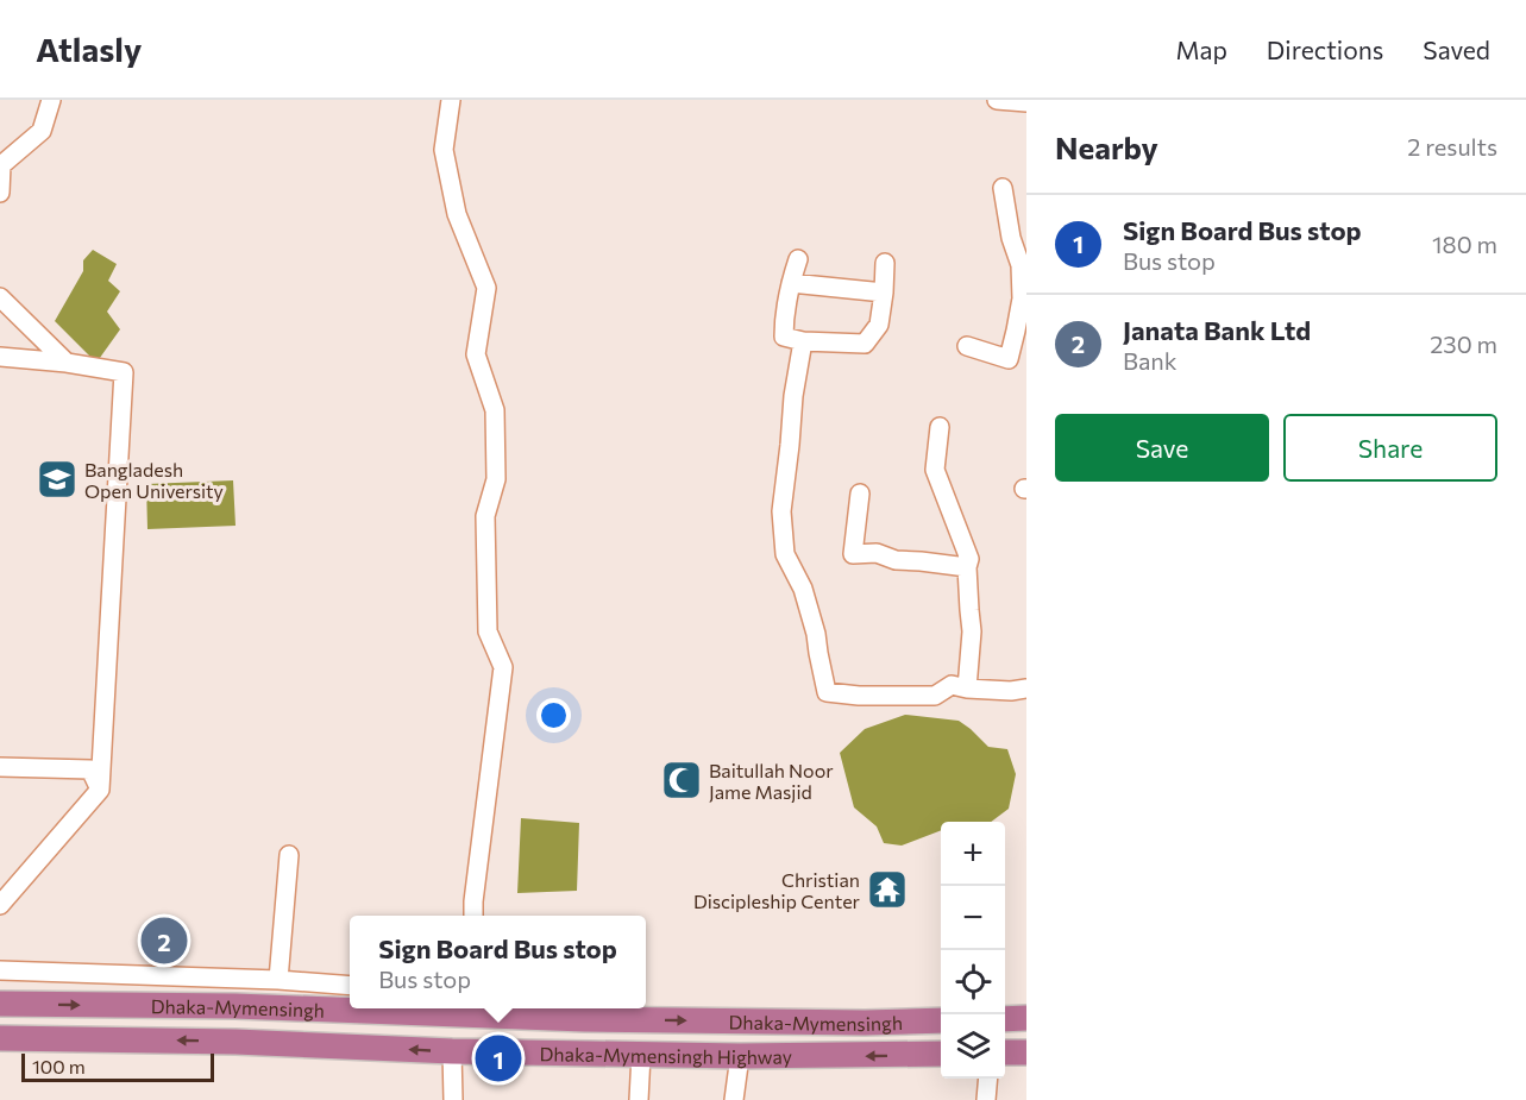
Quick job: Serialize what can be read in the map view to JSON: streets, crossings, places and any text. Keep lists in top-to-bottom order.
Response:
{
  "streets": {
    "highway": ["Dhaka-Mymensingh", "Dhaka-Mymensingh Highway"]
  },
  "one_way": ["Dhaka-Mymensingh", "Dhaka-Mymensingh Highway"],
  "places": {
    "school or university": ["Bangladesh Open University"],
    "mosque": ["Baitullah Noor Jame Masjid"],
    "temple": ["Christian Discipleship Center"]
  },
  "scale_bar": "100 m",
  "page": {
    "header": "Atlasly",
    "nav": ["Map", "Directions", "Saved"],
    "heading": ["Nearby", "2 results"],
    "list": [
      {
        "mark": "1",
        "name": "Sign Board Bus stop",
        "note": "Bus stop",
        "value": "180 m"
      },
      {
        "mark": "2",
        "name": "Janata Bank Ltd",
        "note": "Bank",
        "value": "230 m"
      }
    ],
    "buttons": ["Save", "Share"],
    "map_buttons": ["+", "−"],
    "pins": ["2", "1"],
    "popup": ["Sign Board Bus stop", "Bus stop"],
    "scale": "100 m"
  }
}
